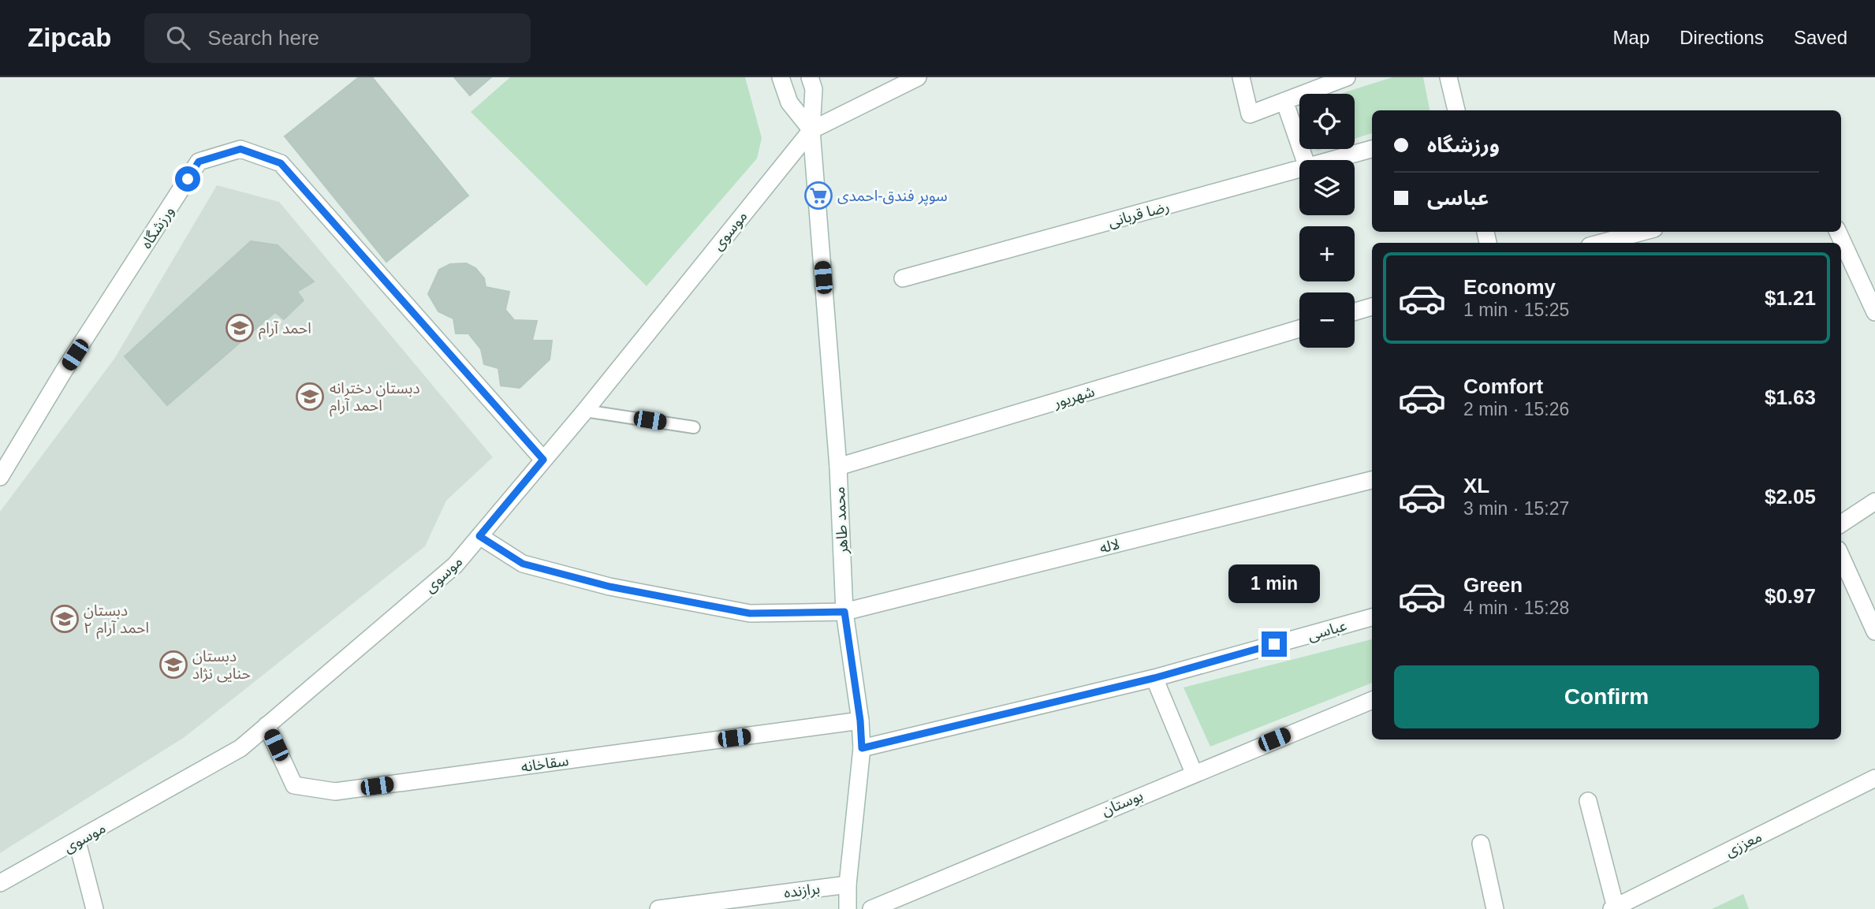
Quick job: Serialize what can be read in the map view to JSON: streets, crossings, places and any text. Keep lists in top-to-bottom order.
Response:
{
  "streets": {
    "street": [
      "رضا قربانی",
      "ورزشگاه",
      "موسوی",
      "شهریور",
      "محمد طاهر",
      "لاله",
      "عباسی",
      "سقاخانه",
      "بوستان",
      "معززی",
      "برازنده"
    ]
  },
  "crossings": [
    ["ورزشگاه", "موسوی"],
    ["موسوی", "محمد طاهر"],
    ["موسوی", "لاله"],
    ["موسوی", "سقاخانه"],
    ["شهریور", "محمد طاهر"],
    ["محمد طاهر", "لاله"],
    ["محمد طاهر", "عباسی"],
    ["محمد طاهر", "سقاخانه"],
    ["محمد طاهر", "برازنده"]
  ],
  "places": {
    "supermarket": ["سوپر فندق-احمدی"],
    "school or university": [
      "احمد آرام",
      "دبستان دخترانه احمد آرام",
      "دبستان احمد آرام ۲",
      "دبستان حنایی نژاد"
    ]
  },
  "page": {
    "header": "Zipcab",
    "search": "Search here",
    "nav": ["Map", "Directions", "Saved"],
    "map_buttons": ["+", "−"],
    "banner": ["ورزشگاه", "عباسی"],
    "list": [
      {
        "name": "Economy",
        "note": "1 min · 15:25",
        "value": "$1.21"
      },
      {
        "name": "Comfort",
        "note": "2 min · 15:26",
        "value": "$1.63"
      },
      {
        "name": "XL",
        "note": "3 min · 15:27",
        "value": "$2.05"
      },
      {
        "name": "Green",
        "note": "4 min · 15:28",
        "value": "$0.97"
      }
    ],
    "bubble": "1 min",
    "buttons": "Confirm"
  }
}
